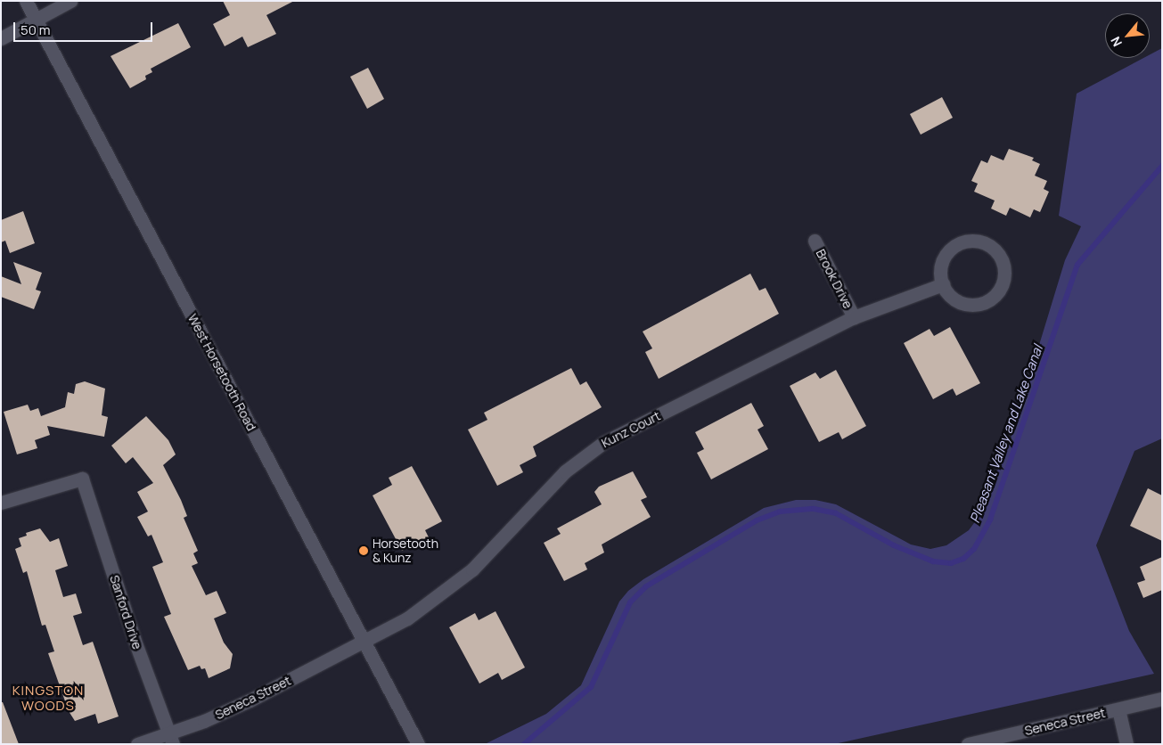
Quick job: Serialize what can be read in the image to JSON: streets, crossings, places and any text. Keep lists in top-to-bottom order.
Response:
{
  "streets": {
    "street": [
      "Brook Drive",
      "West Horsetooth Road",
      "Kunz Court",
      "Sanford Drive",
      "Seneca Street"
    ]
  },
  "crossings": [
    ["Brook Drive", "Kunz Court"],
    ["West Horsetooth Road", "Kunz Court"],
    ["West Horsetooth Road", "Seneca Street"],
    ["Kunz Court", "Seneca Street"],
    ["Sanford Drive", "Seneca Street"]
  ],
  "districts": ["KINGSTON WOODS"],
  "water": ["Pleasant Valley and Lake Canal"],
  "places": ["Horsetooth & Kunz"],
  "scale_bar": "50 m",
  "north": "bottom left"
}
